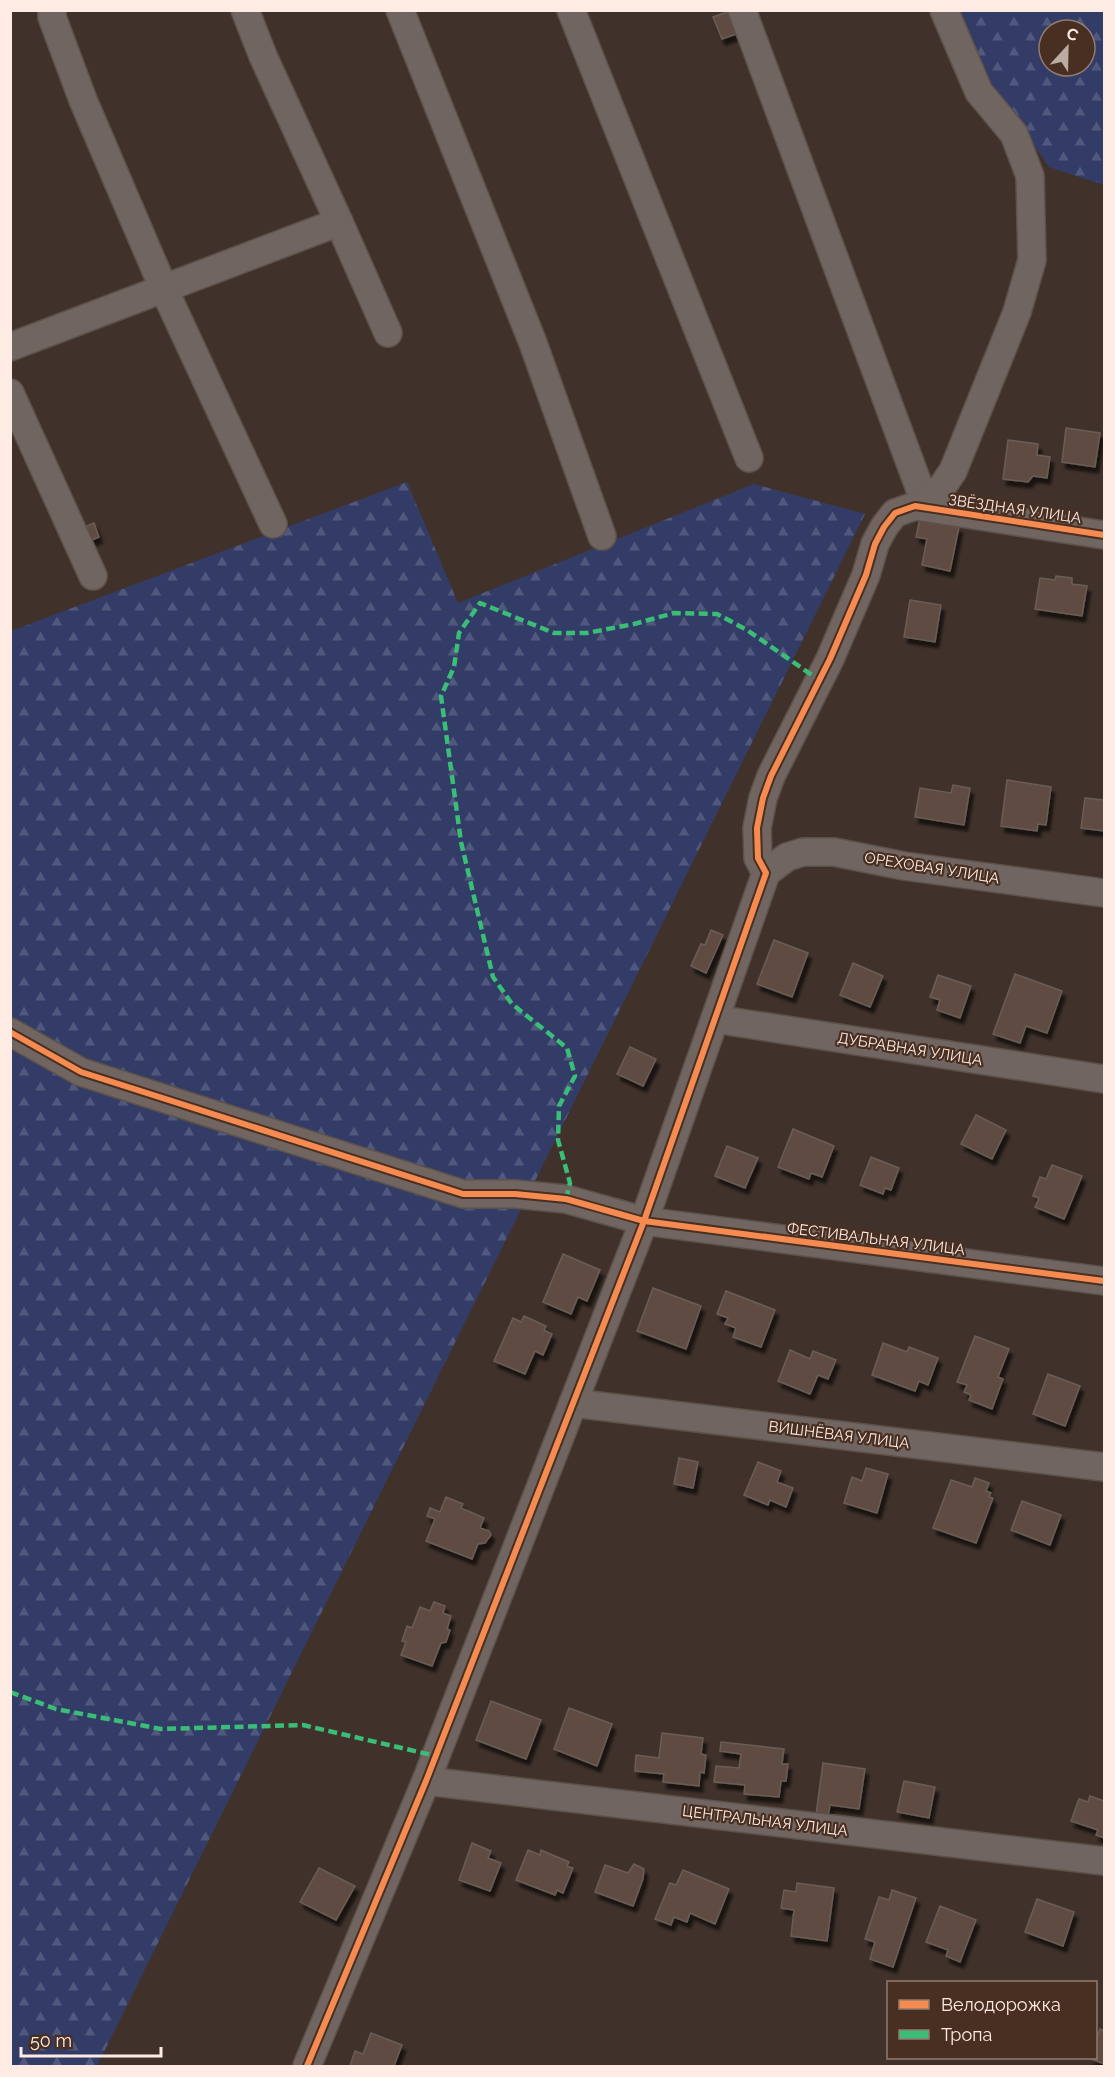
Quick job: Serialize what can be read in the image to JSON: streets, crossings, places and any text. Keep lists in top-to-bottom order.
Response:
{
  "streets": {
    "street": [
      "ЗВЁЗДНАЯ УЛИЦА",
      "ОРЕХОВАЯ УЛИЦА",
      "ДУБРАВНАЯ УЛИЦА",
      "ФЕСТИВАЛЬНАЯ УЛИЦА",
      "ВИШНЁВАЯ УЛИЦА",
      "ЦЕНТРАЛЬНАЯ УЛИЦА"
    ]
  },
  "legend": ["Велодорожка", "Тропа"],
  "scale_bar": "50 m",
  "north": "top"
}
